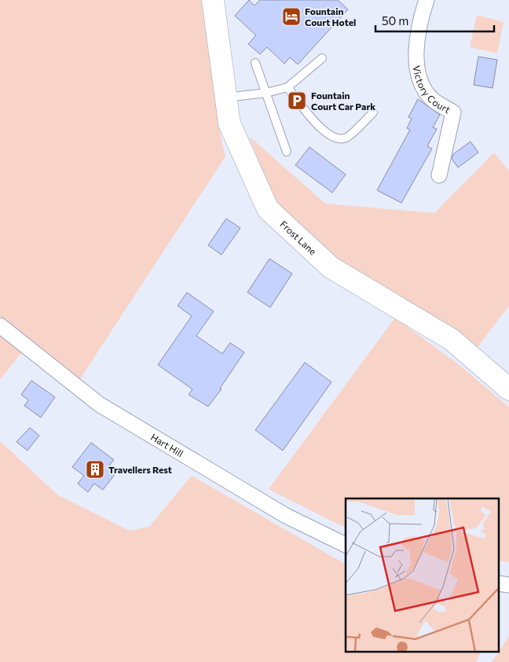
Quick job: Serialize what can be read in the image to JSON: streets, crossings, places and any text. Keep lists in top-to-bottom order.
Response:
{
  "streets": {
    "street": ["Victory Court", "Frost Lane", "Hart Hill"]
  },
  "places": {
    "hotel": ["Fountain Court Hotel"],
    "parking": ["Fountain Court Car Park"],
    "building": ["Travellers Rest"]
  },
  "scale_bar": "50 m"
}
